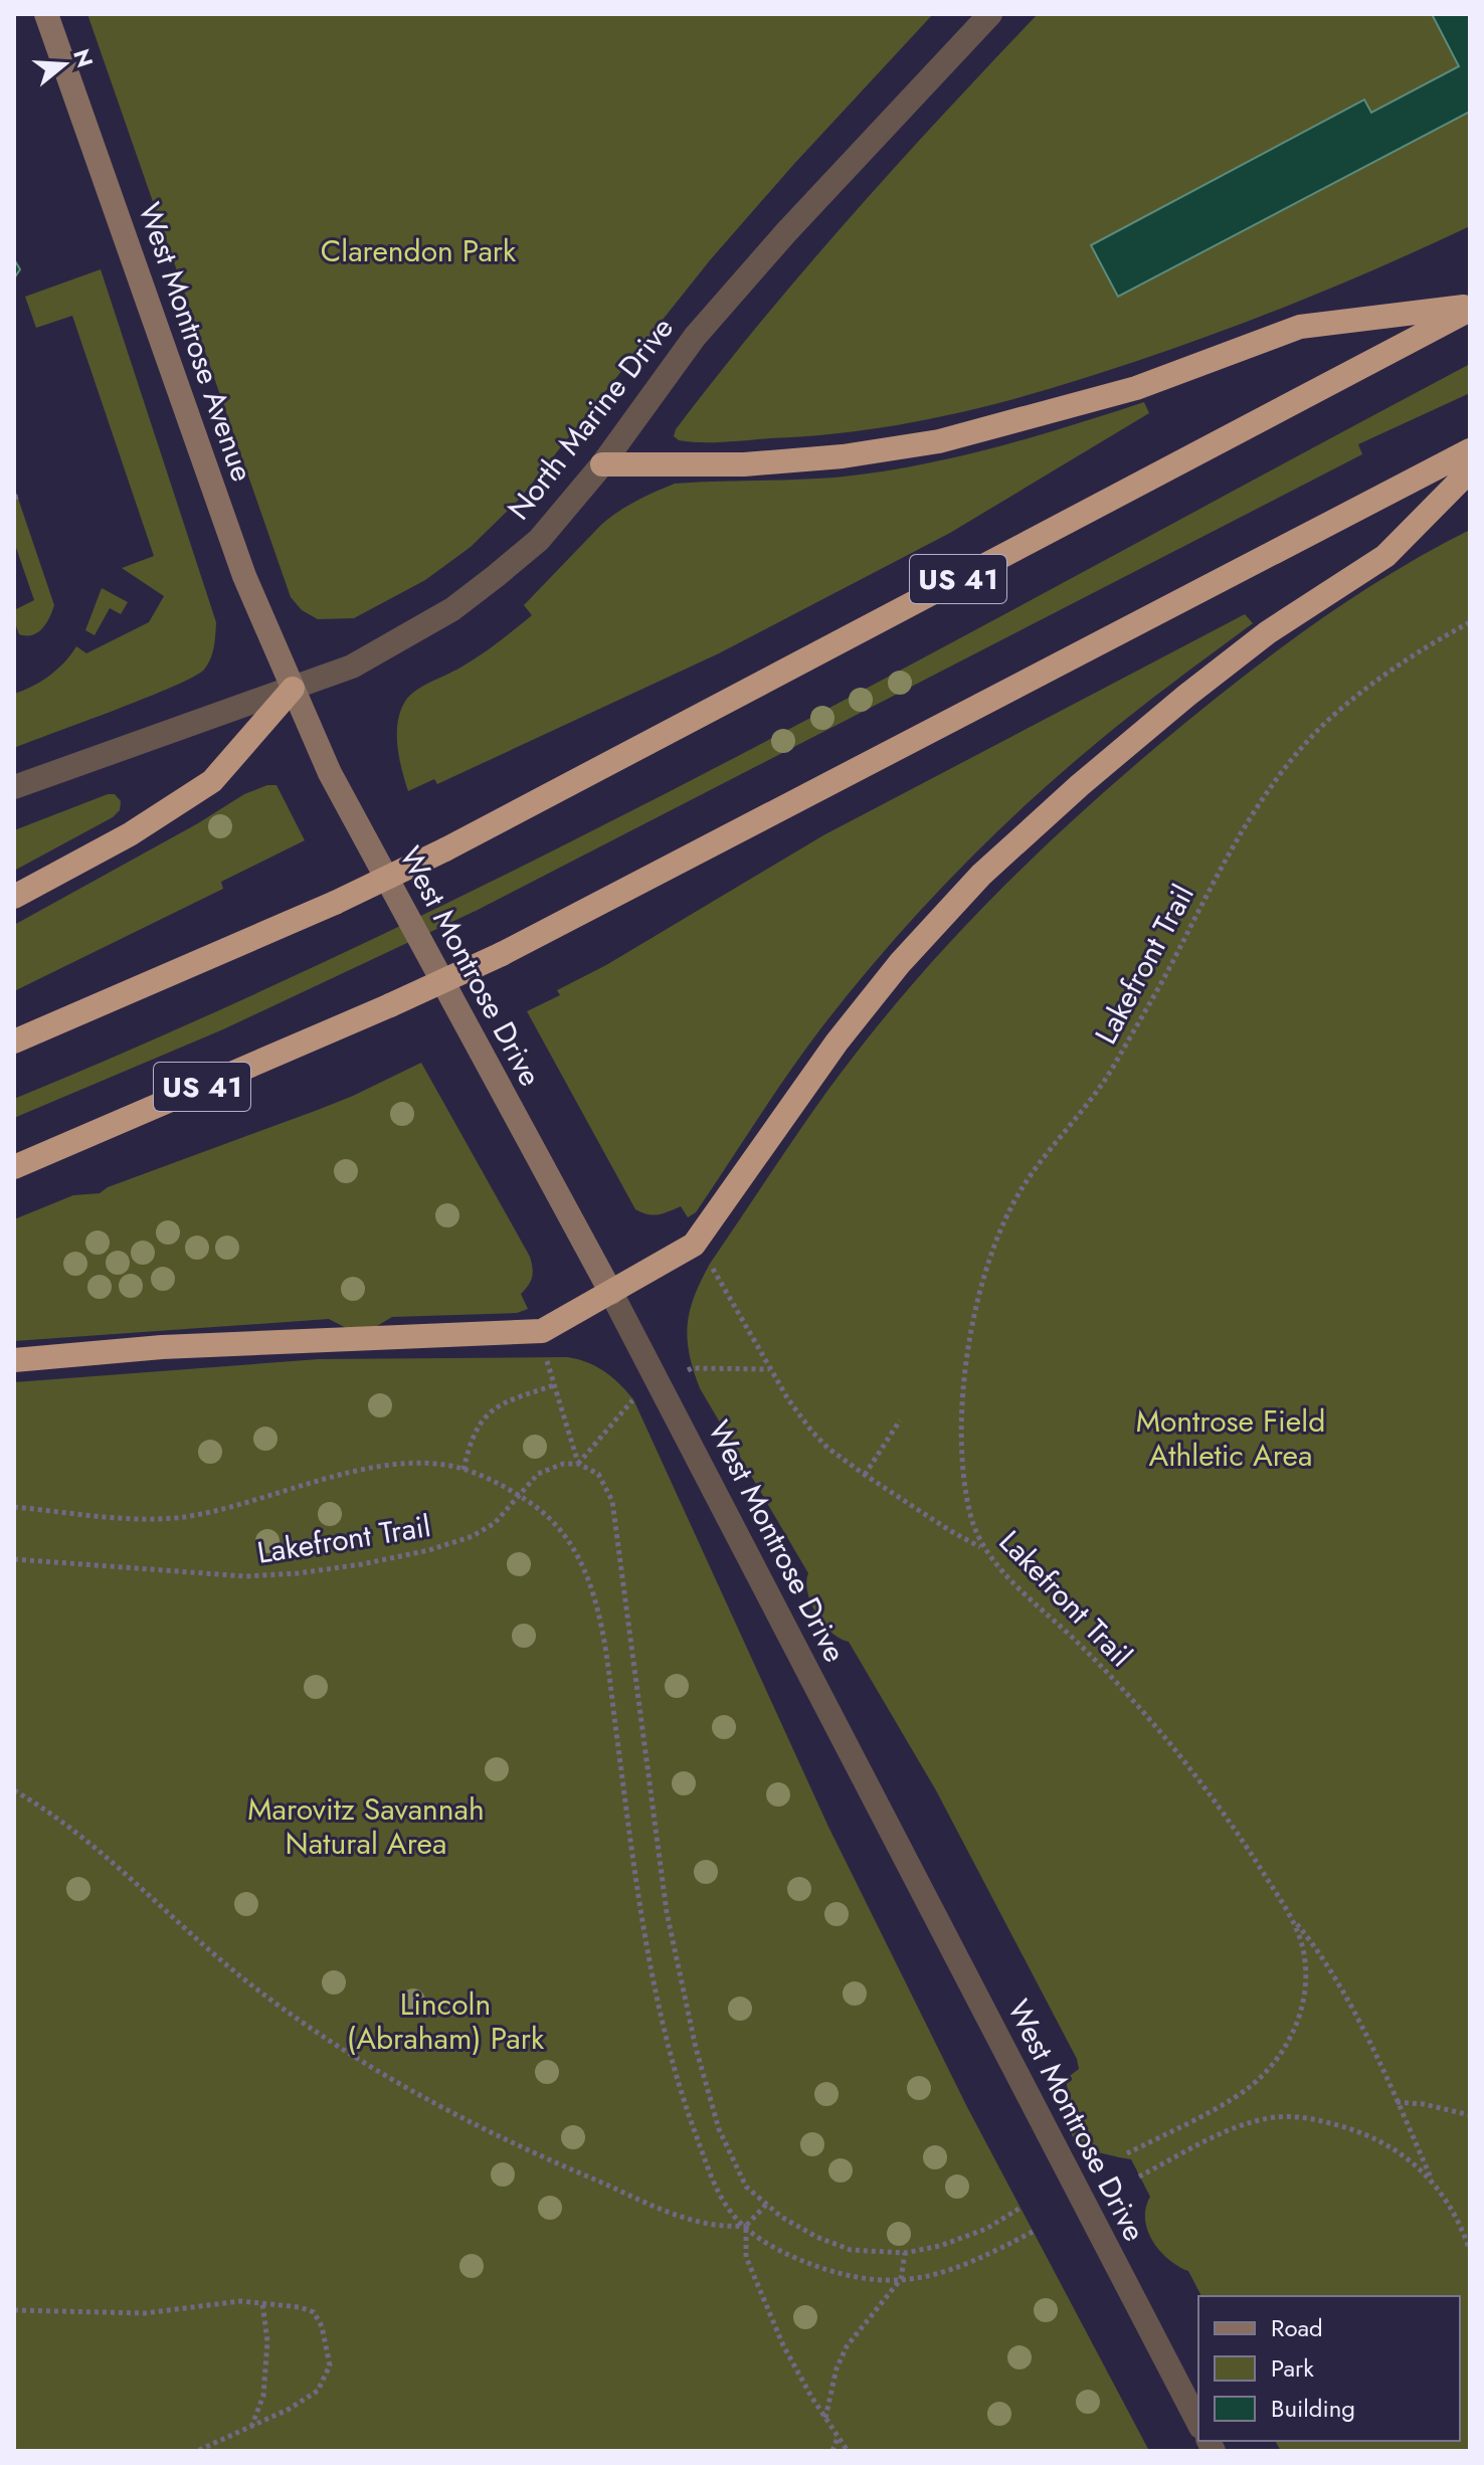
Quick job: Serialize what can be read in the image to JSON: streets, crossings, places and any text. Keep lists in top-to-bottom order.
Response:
{
  "streets": {
    "highway": ["US 41"],
    "main road": ["West Montrose Avenue", "West Montrose Drive"],
    "street": ["North Marine Drive"],
    "path": ["Lakefront Trail"]
  },
  "crossings": [
    ["West Montrose Avenue", "North Marine Drive"],
    ["West Montrose Avenue", "West Montrose Drive"],
    ["North Marine Drive", "West Montrose Drive"]
  ],
  "parks": [
    "Clarendon Park",
    "Montrose Field Athletic Area",
    "Marovitz Savannah Natural Area",
    "Lincoln (Abraham) Park"
  ],
  "legend": ["Road", "Park", "Building"],
  "north": "right"
}
